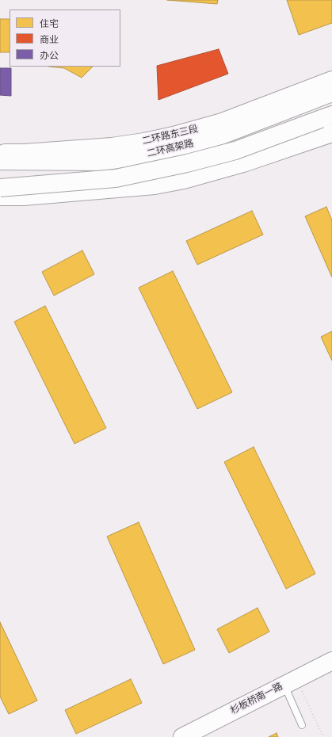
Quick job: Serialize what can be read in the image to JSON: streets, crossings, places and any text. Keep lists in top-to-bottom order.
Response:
{
  "streets": {
    "main road": ["二环路东三段", "二环高架路", "杉板桥南一路"]
  },
  "legend": ["住宅", "商业", "办公"]
}
